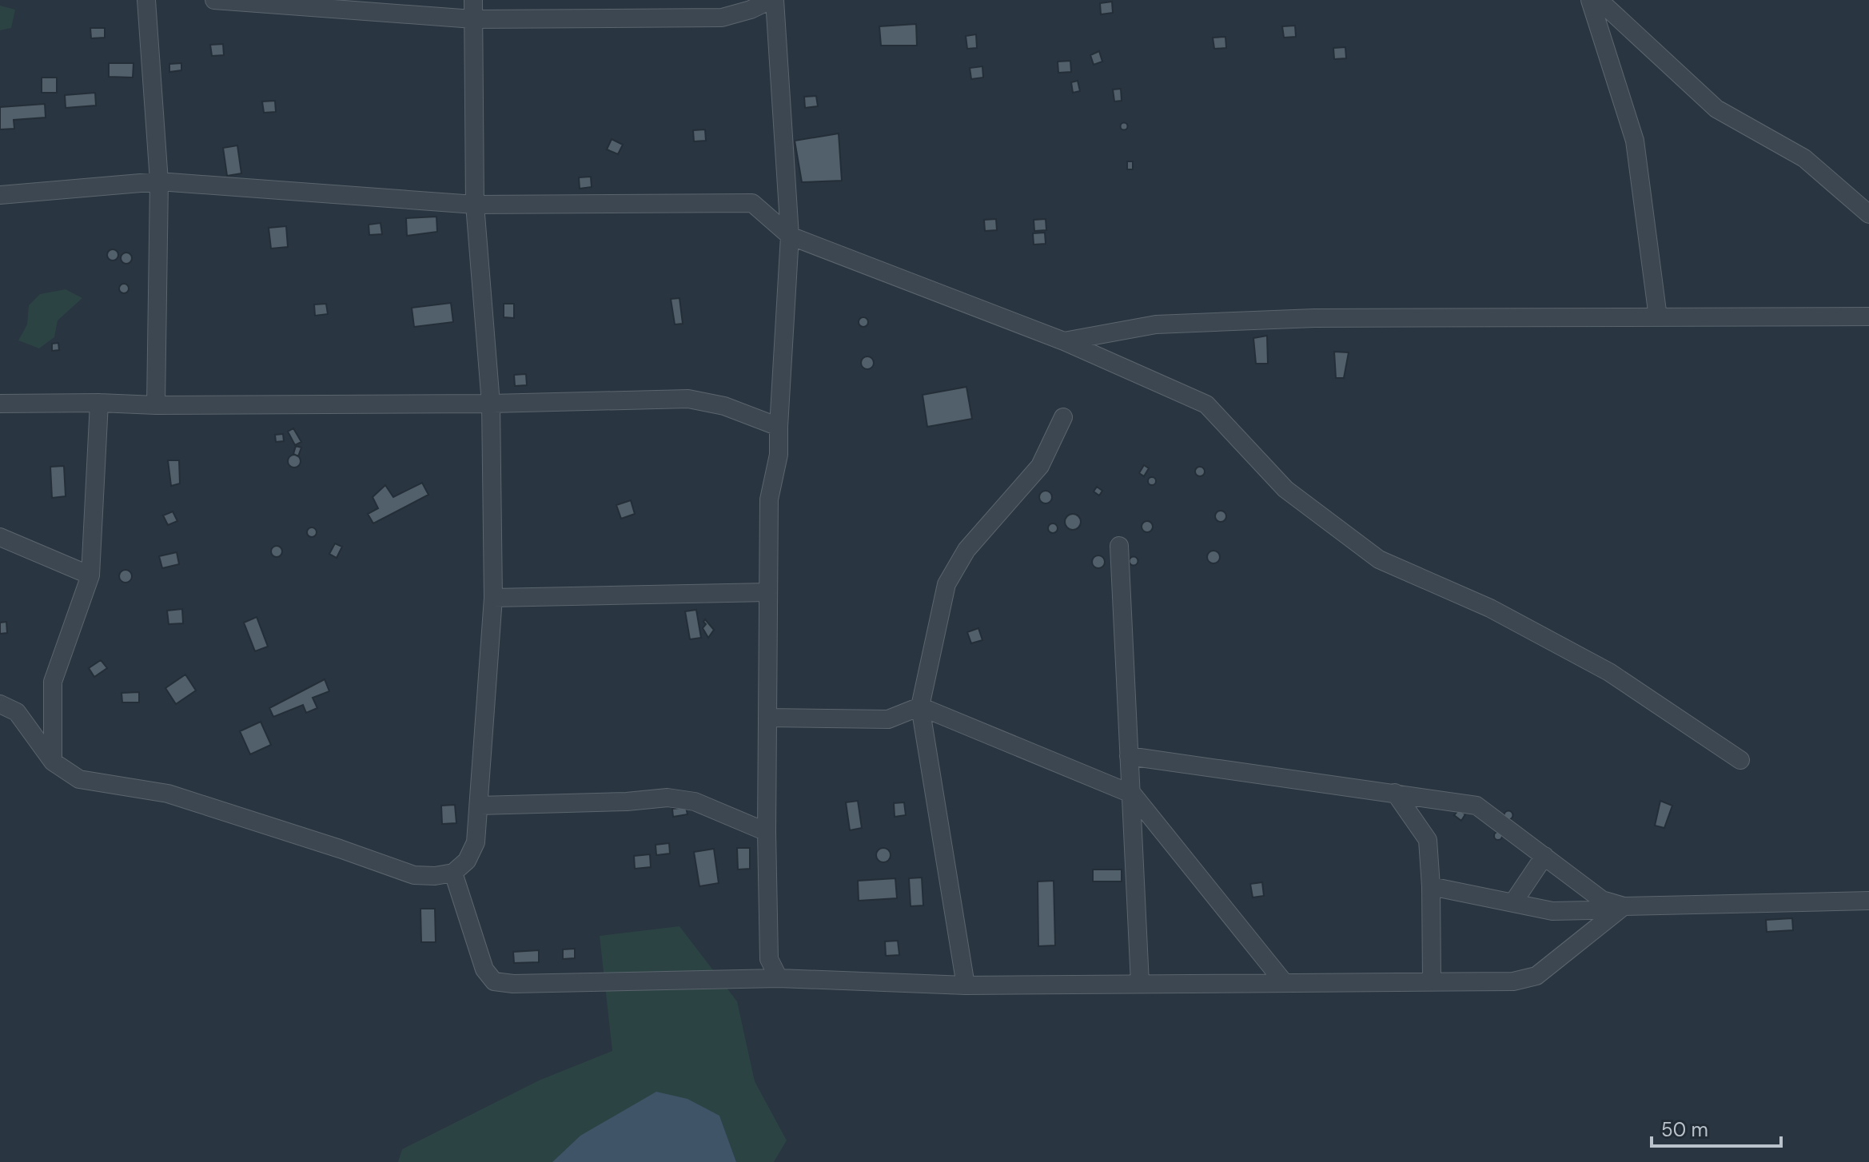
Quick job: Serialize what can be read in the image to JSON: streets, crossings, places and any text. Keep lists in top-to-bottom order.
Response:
{
  "scale_bar": "50 m"
}
